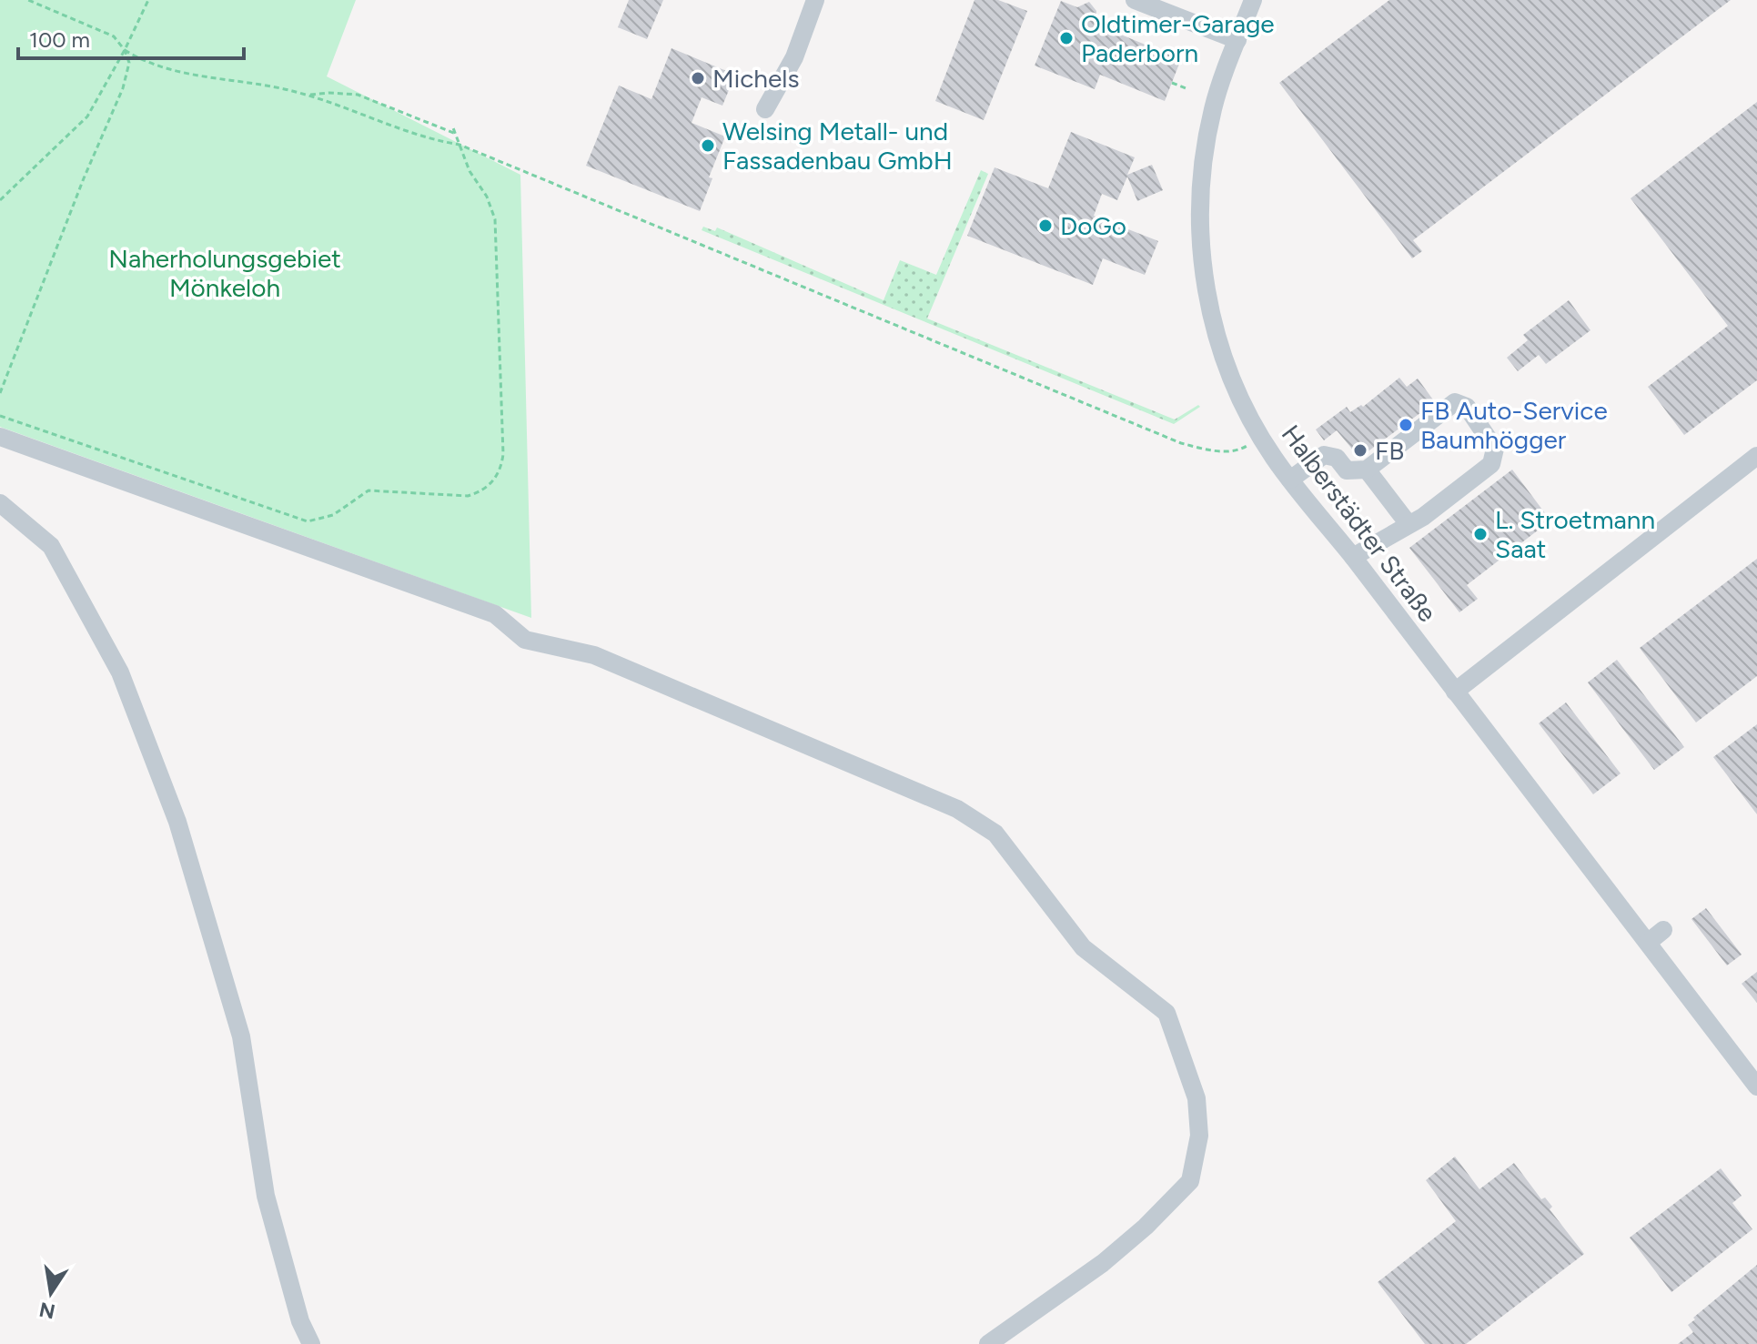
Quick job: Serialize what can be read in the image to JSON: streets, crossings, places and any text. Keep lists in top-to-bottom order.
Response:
{
  "streets": {
    "street": ["Halberstädter Straße"]
  },
  "parks": ["Naherholungsgebiet Mönkeloh"],
  "places": [
    "Oldtimer-Garage Paderborn",
    "Michels",
    "Welsing Metall- und Fassadenbau GmbH",
    "DoGo",
    "FB Auto-Service Baumhögger",
    "FB",
    "L. Stroetmann Saat"
  ],
  "scale_bar": "100 m",
  "north": "bottom"
}
